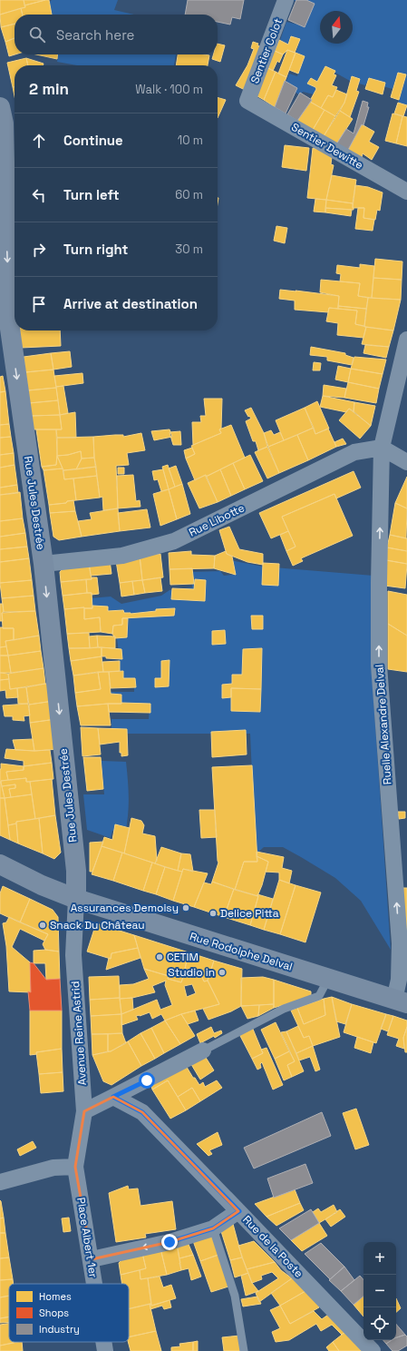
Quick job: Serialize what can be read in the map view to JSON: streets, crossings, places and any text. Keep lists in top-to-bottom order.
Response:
{
  "streets": {
    "street": [
      "Sentier Colot",
      "Sentier Dewitte",
      "Rue Jules Destrée",
      "Rue Libotte",
      "Ruelle Alexandre Delval",
      "Rue Rodolphe Delval",
      "Avenue Reine Astrid",
      "Place Albert 1er",
      "Rue de la Poste"
    ]
  },
  "crossings": [
    ["Sentier Colot", "Sentier Dewitte"],
    ["Rue Jules Destrée", "Rue Libotte"],
    ["Rue Jules Destrée", "Rue Rodolphe Delval"],
    ["Rue Jules Destrée", "Avenue Reine Astrid"],
    ["Rue Libotte", "Ruelle Alexandre Delval"],
    ["Ruelle Alexandre Delval", "Rue Rodolphe Delval"],
    ["Rue Rodolphe Delval", "Avenue Reine Astrid"],
    ["Avenue Reine Astrid", "Place Albert 1er"]
  ],
  "one_way": ["Rue Jules Destrée", "Ruelle Alexandre Delval"],
  "places": [
    "Assurances Demoisy",
    "Delice Pitta",
    "Snack Du Château",
    "CETIM",
    "Studio in"
  ],
  "legend": ["Homes", "Shops", "Industry"],
  "north": "top",
  "page": {
    "search": "Search here",
    "heading": ["2 min", "Walk · 100 m"],
    "list": [
      ["Continue", "10 m"],
      ["Turn left", "60 m"],
      ["Turn right", "30 m"],
      "Arrive at destination"
    ],
    "map_buttons": ["+", "−"]
  }
}
